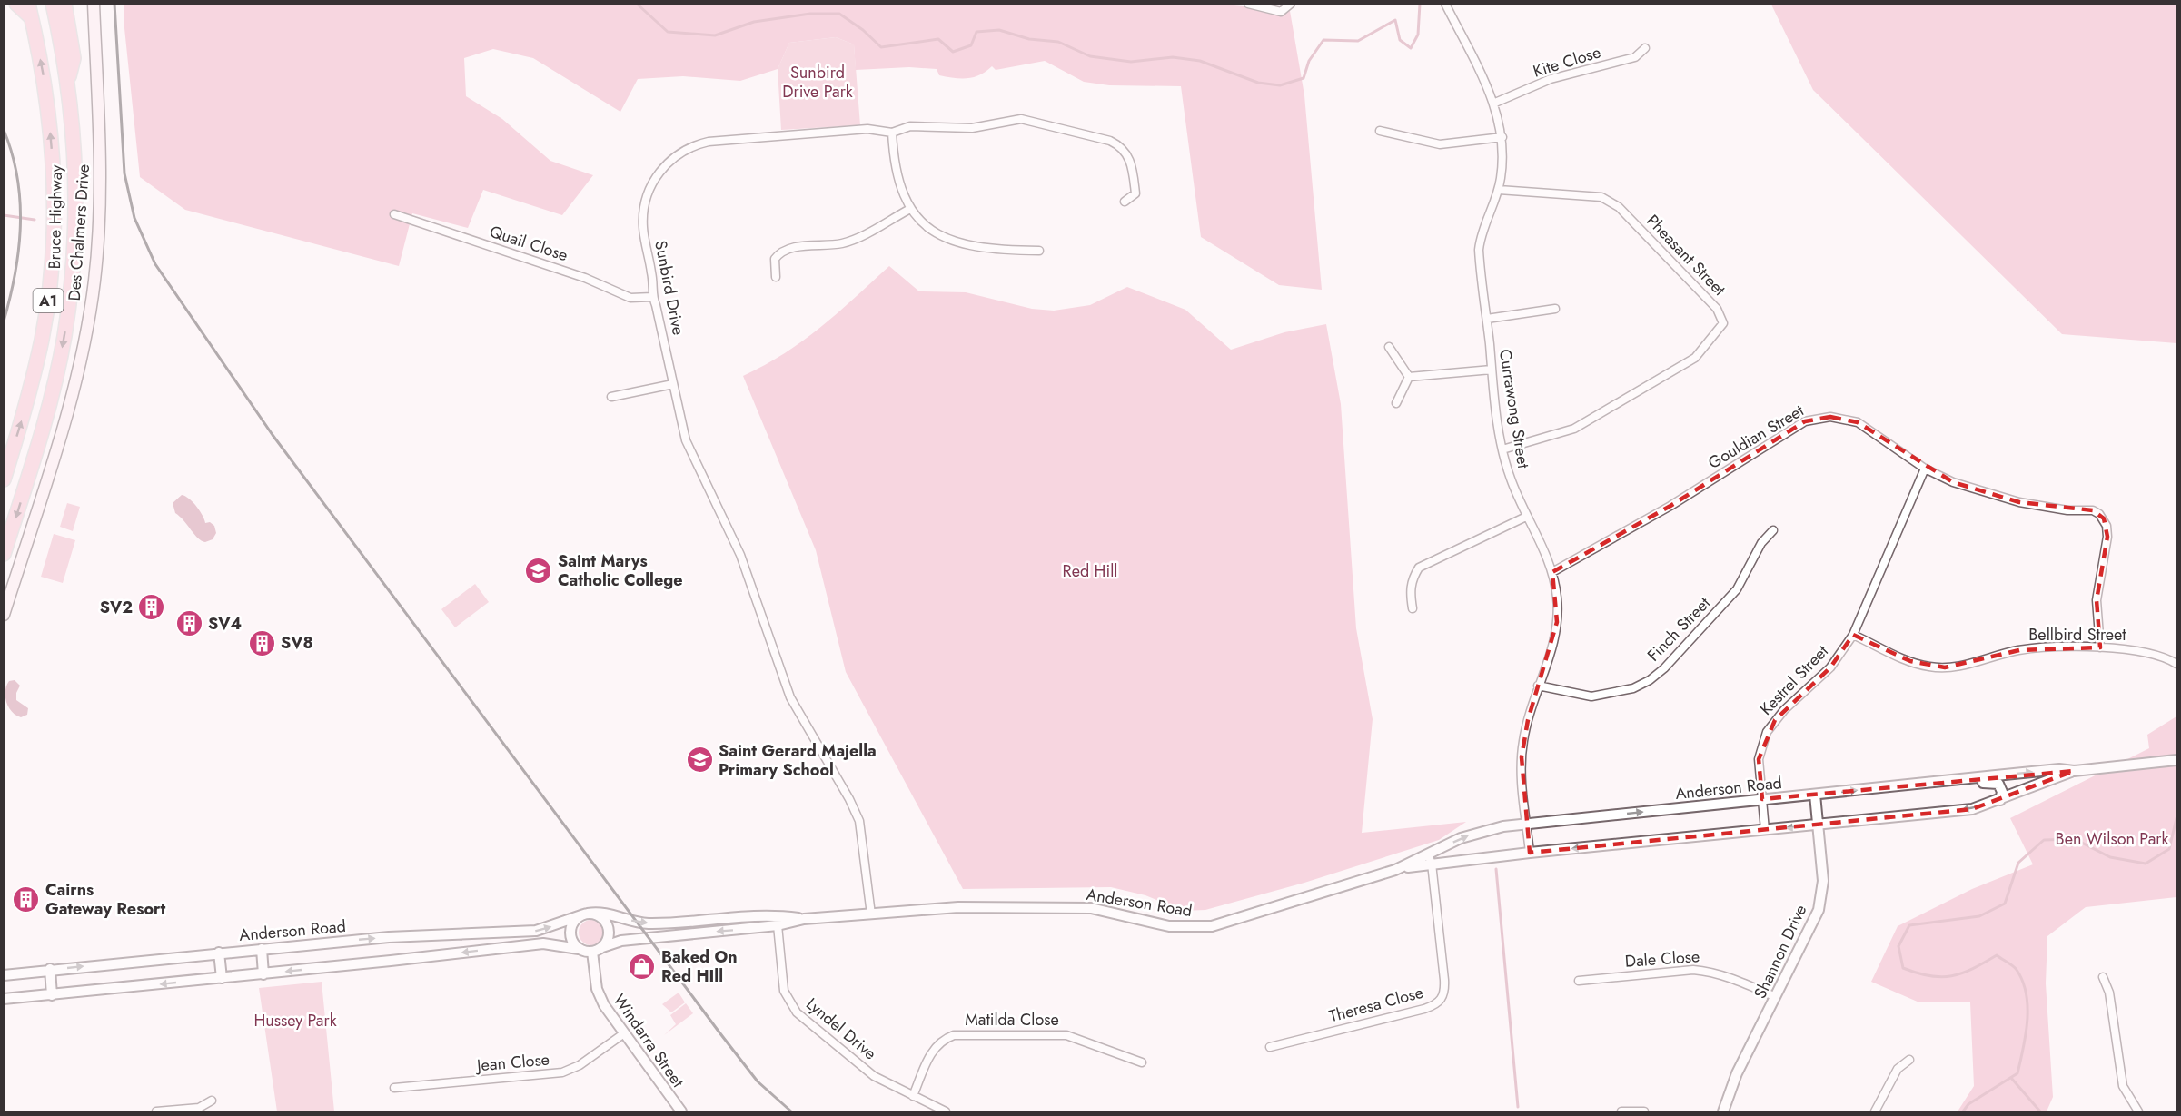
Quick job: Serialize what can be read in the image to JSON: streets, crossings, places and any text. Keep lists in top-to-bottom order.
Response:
{
  "streets": {
    "highway": ["Bruce Highway", "A1"],
    "main road": ["Des Chalmers Drive"],
    "street": [
      "Kite Close",
      "Quail Close",
      "Pheasant Street",
      "Sunbird Drive",
      "Currawong Street",
      "Gouldian Street",
      "Finch Street",
      "Bellbird Street",
      "Kestrel Street",
      "Anderson Road",
      "Shannon Drive",
      "Dale Close",
      "Theresa Close",
      "Matilda Close",
      "Lyndel Drive",
      "Windarra Street",
      "Jean Close"
    ]
  },
  "crossings": [
    ["Kite Close", "Currawong Street"],
    ["Quail Close", "Sunbird Drive"],
    ["Pheasant Street", "Currawong Street"],
    ["Sunbird Drive", "Anderson Road"],
    ["Currawong Street", "Gouldian Street"],
    ["Currawong Street", "Finch Street"],
    ["Currawong Street", "Anderson Road"],
    ["Gouldian Street", "Bellbird Street"],
    ["Gouldian Street", "Kestrel Street"],
    ["Bellbird Street", "Kestrel Street"],
    ["Kestrel Street", "Anderson Road"],
    ["Anderson Road", "Shannon Drive"],
    ["Anderson Road", "Theresa Close"],
    ["Anderson Road", "Lyndel Drive"],
    ["Anderson Road", "Windarra Street"],
    ["Shannon Drive", "Dale Close"],
    ["Matilda Close", "Lyndel Drive"],
    ["Windarra Street", "Jean Close"]
  ],
  "parks": [
    "Sunbird Drive Park",
    "Red Hill",
    "Ben Wilson Park",
    "Hussey Park"
  ],
  "places": {
    "school or university": ["Saint Marys Catholic College", "Saint Gerard Majella Primary School"],
    "building": [
      "SV2",
      "SV4",
      "SV8",
      "Cairns Gateway Resort"
    ],
    "shop": ["Baked On Red HIll"]
  }
}
